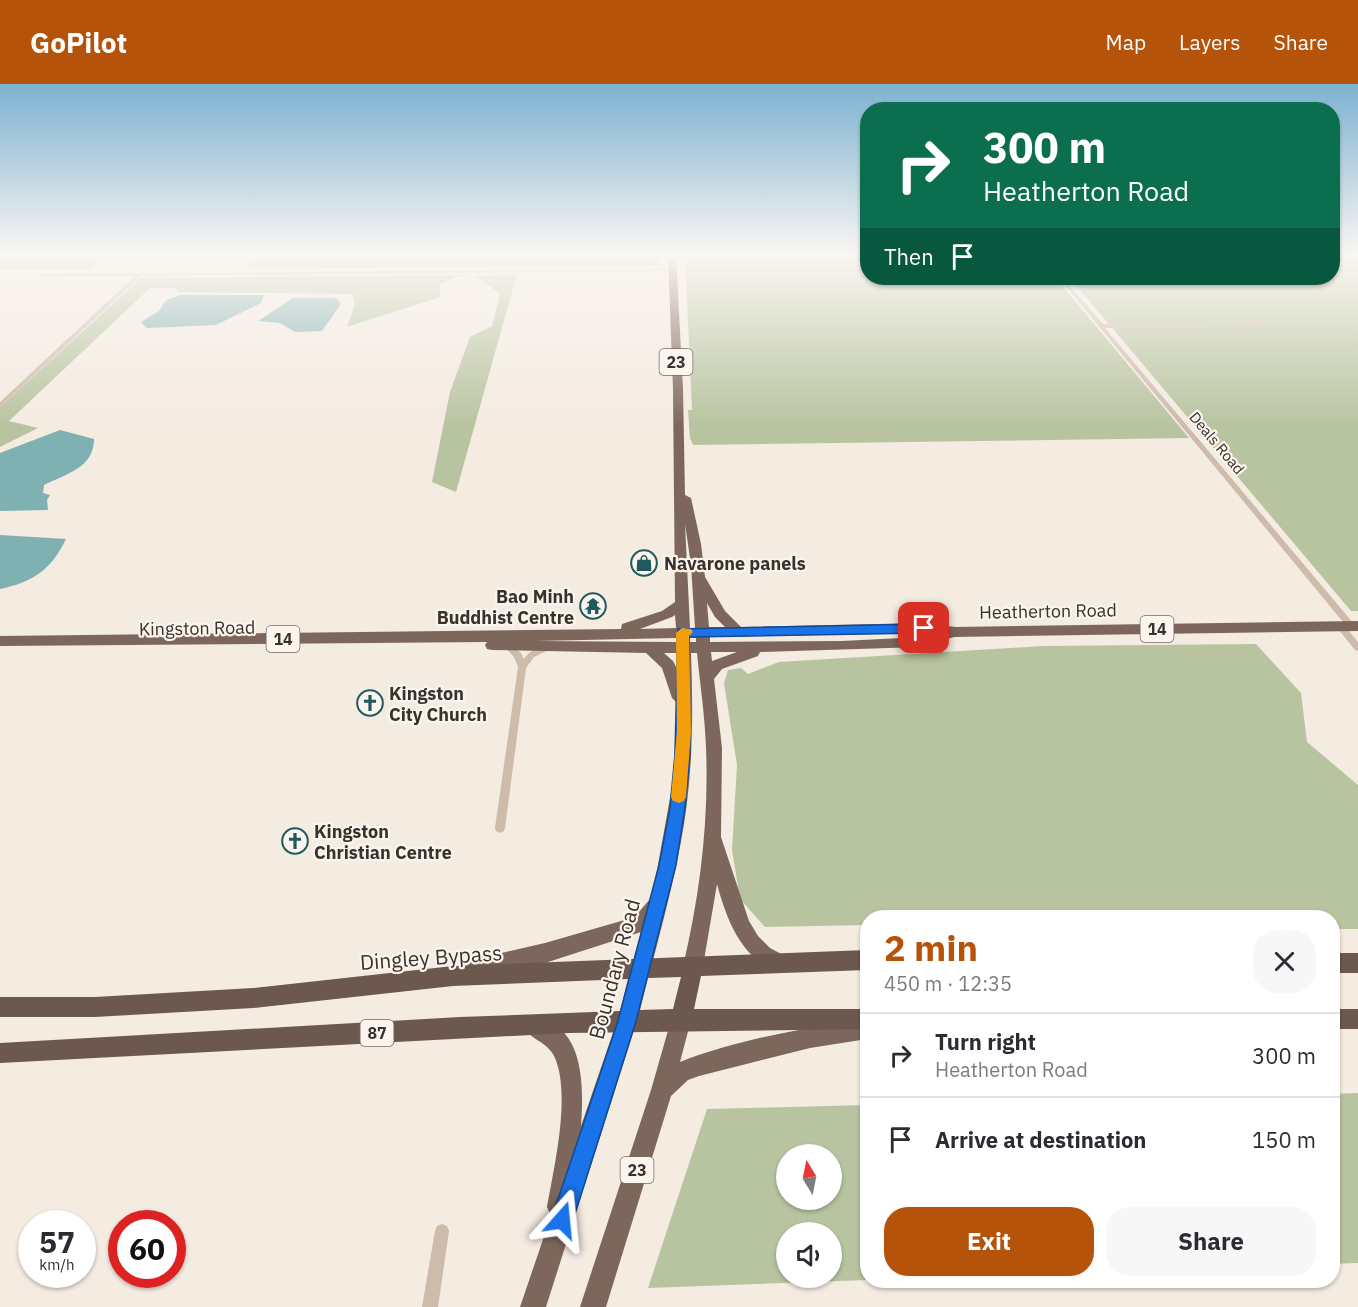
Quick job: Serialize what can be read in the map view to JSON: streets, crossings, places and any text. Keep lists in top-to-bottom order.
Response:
{
  "streets": {
    "highway": [
      "23",
      "Dingley Bypass",
      "Boundary Road",
      "87"
    ],
    "main road": ["Heatherton Road", "Kingston Road", "14"],
    "street": ["Deals Road"]
  },
  "crossings": [
    ["23", "Heatherton Road"],
    ["23", "Kingston Road"],
    ["23", "Dingley Bypass"],
    ["23", "Boundary Road"],
    ["23", "87"],
    ["Deals Road", "Heatherton Road"],
    ["Heatherton Road", "Kingston Road"],
    ["Heatherton Road", "Boundary Road"],
    ["Kingston Road", "Boundary Road"],
    ["Dingley Bypass", "Boundary Road"],
    ["Boundary Road", "87"]
  ],
  "places": {
    "shop": ["Navarone panels"],
    "temple": ["Bao Minh Buddhist Centre"],
    "church": ["Kingston City Church", "Kingston Christian Centre"]
  },
  "north": "top",
  "page": {
    "header": "GoPilot",
    "nav": ["Map", "Layers", "Share"],
    "turn": ["300 m", "Heatherton Road"],
    "then": "Then",
    "heading": ["2 min", "450 m · 12:35"],
    "list": [
      {
        "name": "Turn right",
        "note": "Heatherton Road",
        "value": "300 m"
      },
      {
        "name": "Arrive at destination",
        "value": "150 m"
      }
    ],
    "buttons": ["Exit", "Share"],
    "speed": "57 km/h",
    "limit": "60"
  }
}
